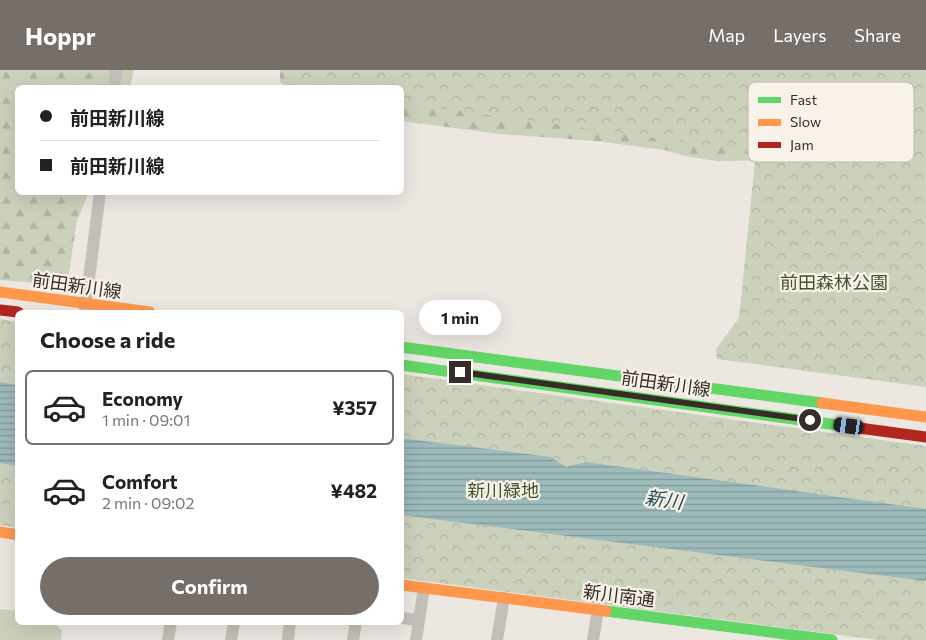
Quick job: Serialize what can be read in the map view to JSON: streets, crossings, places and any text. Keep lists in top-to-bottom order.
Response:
{
  "streets": {
    "main road": ["前田新川線", "新川南通"]
  },
  "water": ["新川"],
  "parks": ["前田森林公園", "新川緑地"],
  "legend": ["Fast", "Slow", "Jam"],
  "page": {
    "header": "Hoppr",
    "nav": ["Map", "Layers", "Share"],
    "banner": ["前田新川線", "前田新川線"],
    "bubble": "1 min",
    "heading": "Choose a ride",
    "list": [
      {
        "name": "Economy",
        "note": "1 min · 09:01",
        "value": "¥357"
      },
      {
        "name": "Comfort",
        "note": "2 min · 09:02",
        "value": "¥482"
      }
    ],
    "buttons": "Confirm"
  }
}
